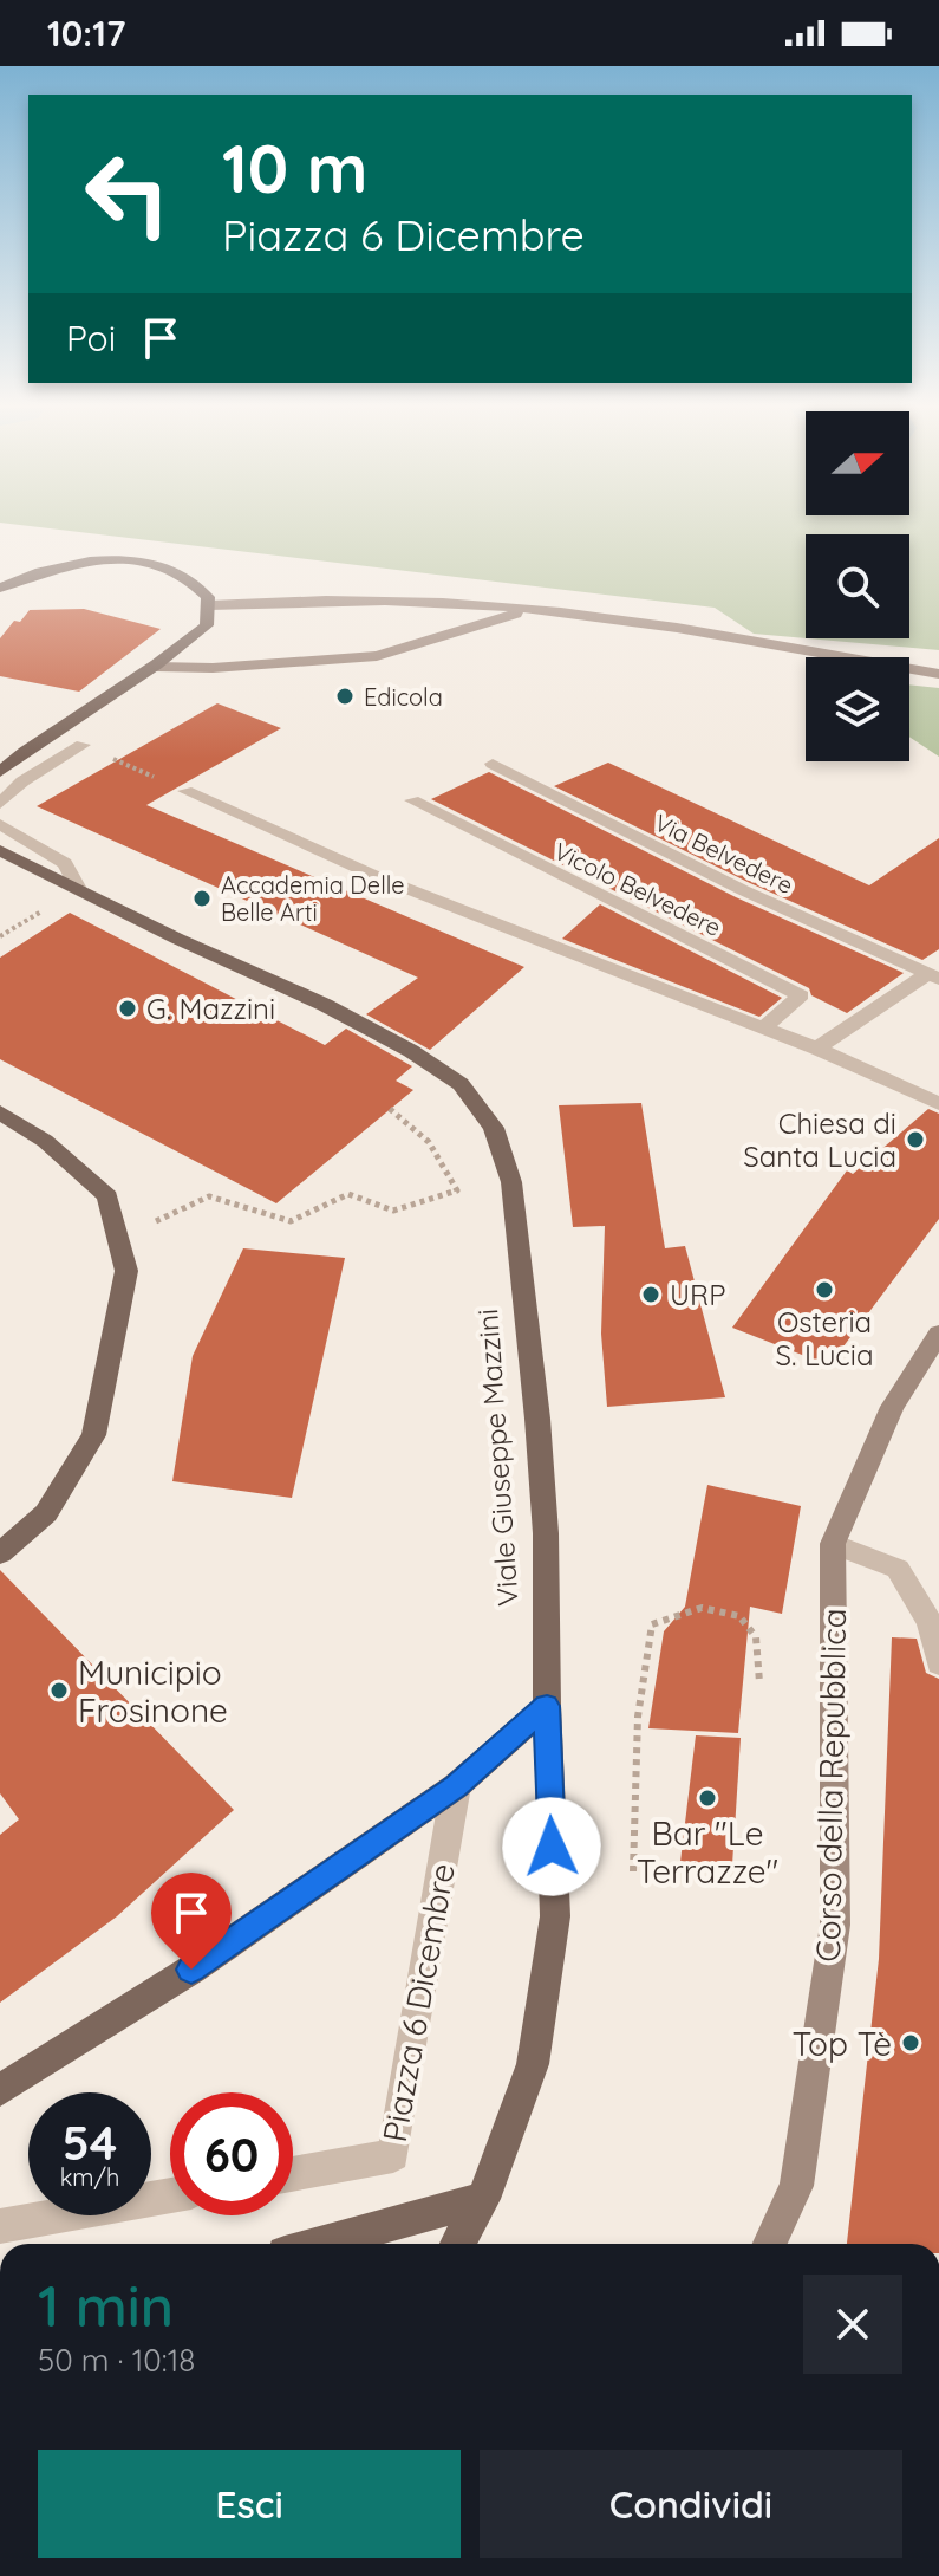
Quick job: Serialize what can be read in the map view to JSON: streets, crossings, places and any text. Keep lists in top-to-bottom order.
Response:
{
  "streets": {
    "main road": ["Viale Giuseppe Mazzini", "Piazza 6 Dicembre"],
    "street": ["Via Belvedere", "Vicolo Belvedere", "Corso della Repubblica"]
  },
  "crossings": [
    ["Viale Giuseppe Mazzini", "Piazza 6 Dicembre"]
  ],
  "places": [
    "Edicola",
    "Accademia Delle Belle Arti",
    "G. Mazzini",
    "Chiesa di Santa Lucia",
    "Osteria S. Lucia",
    "URP",
    "Municipio Frosinone",
    "Bar \"Le Terrazze\"",
    "Top Tè"
  ],
  "north": "right",
  "page": {
    "status": "10:17",
    "turn": ["10 m", "Piazza 6 Dicembre"],
    "then": "Poi",
    "speed": "54 km/h",
    "limit": "60",
    "heading": ["1 min", "50 m · 10:18"],
    "buttons": ["Esci", "Condividi"]
  }
}
